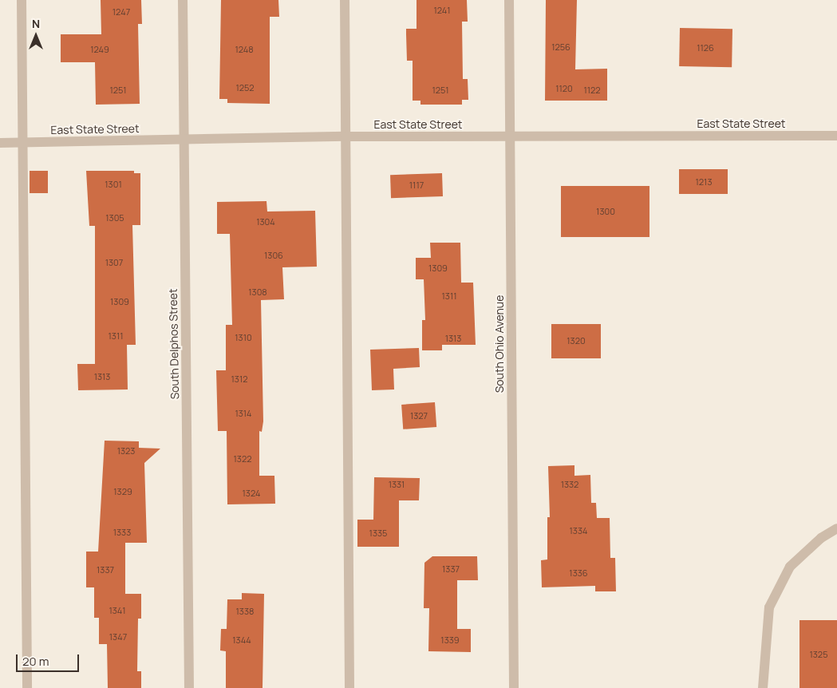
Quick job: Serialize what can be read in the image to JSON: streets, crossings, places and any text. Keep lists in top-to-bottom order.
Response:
{
  "streets": {
    "street": ["East State Street", "South Delphos Street", "South Ohio Avenue"]
  },
  "crossings": [
    ["East State Street", "South Delphos Street"],
    ["East State Street", "South Ohio Avenue"]
  ],
  "house_numbers": [
    "1241",
    "1247",
    "1256",
    "1126",
    "1249",
    "1248",
    "1252",
    "1120",
    "1251",
    "1251",
    "1122",
    "1213",
    "1301",
    "1117",
    "1300",
    "1305",
    "1304",
    "1306",
    "1307",
    "1309",
    "1308",
    "1311",
    "1309",
    "1311",
    "1310",
    "1313",
    "1320",
    "1313",
    "1312",
    "1314",
    "1327",
    "1323",
    "1322",
    "1331",
    "1332",
    "1329",
    "1324",
    "1334",
    "1333",
    "1335",
    "1337",
    "1337",
    "1336",
    "1341",
    "1338",
    "1347",
    "1344",
    "1339",
    "1325"
  ],
  "scale_bar": "20 m",
  "north": "top"
}
